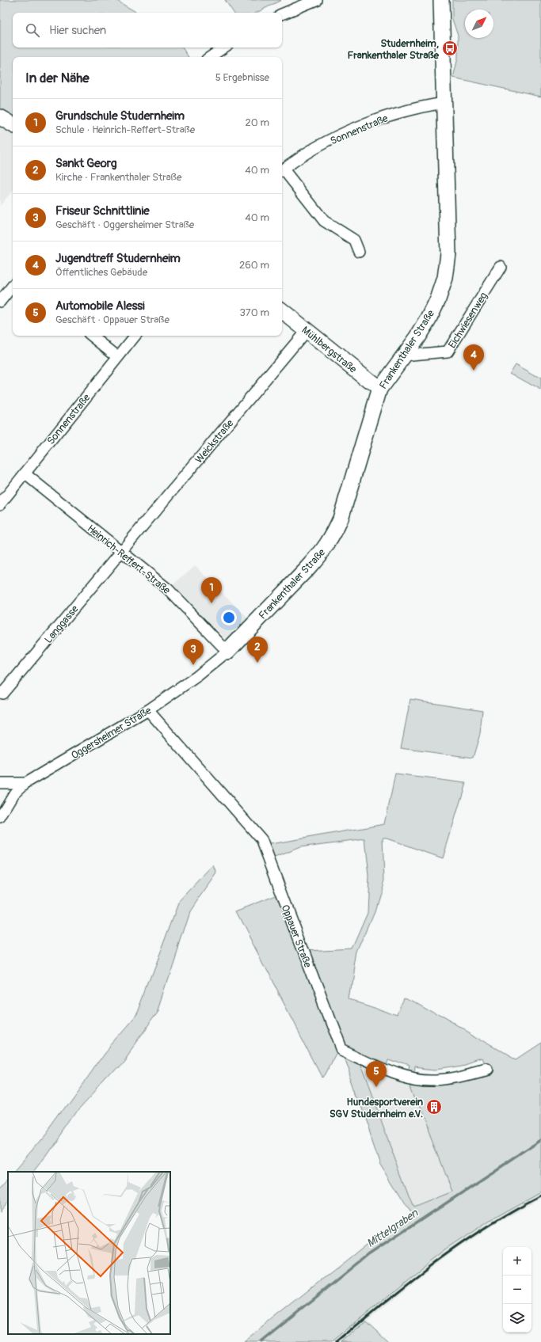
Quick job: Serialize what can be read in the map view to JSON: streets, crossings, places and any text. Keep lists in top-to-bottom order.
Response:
{
  "streets": {
    "street": [
      "Sonnenstraße",
      "Eichwiesenweg",
      "Mühlbergstraße",
      "Frankenthaler Straße",
      "Weickstraße",
      "Heinrich-Reffert-Straße",
      "Langgasse",
      "Oggersheimer Straße",
      "Oppauer Straße"
    ]
  },
  "crossings": [
    ["Sonnenstraße", "Frankenthaler Straße"],
    ["Sonnenstraße", "Heinrich-Reffert-Straße"],
    ["Eichwiesenweg", "Frankenthaler Straße"],
    ["Mühlbergstraße", "Frankenthaler Straße"],
    ["Mühlbergstraße", "Weickstraße"],
    ["Frankenthaler Straße", "Heinrich-Reffert-Straße"],
    ["Frankenthaler Straße", "Oggersheimer Straße"],
    ["Weickstraße", "Heinrich-Reffert-Straße"],
    ["Weickstraße", "Langgasse"],
    ["Heinrich-Reffert-Straße", "Langgasse"],
    ["Heinrich-Reffert-Straße", "Oggersheimer Straße"],
    ["Oggersheimer Straße", "Oppauer Straße"]
  ],
  "water": ["Mittelgraben"],
  "places": {
    "bus stop": ["Studernheim, Frankenthaler Straße"],
    "building": ["Hundesportverein SGV Studernheim e.V."]
  },
  "north": "top right",
  "page": {
    "search": "Hier suchen",
    "heading": ["In der Nähe", "5 Ergebnisse"],
    "list": [
      {
        "mark": "1",
        "name": "Grundschule Studernheim",
        "note": "Schule · Heinrich-Reffert-Straße",
        "value": "20 m"
      },
      {
        "mark": "2",
        "name": "Sankt Georg",
        "note": "Kirche · Frankenthaler Straße",
        "value": "40 m"
      },
      {
        "mark": "3",
        "name": "Friseur Schnittlinie",
        "note": "Geschäft · Oggersheimer Straße",
        "value": "40 m"
      },
      {
        "mark": "4",
        "name": "Jugendtreff Studernheim",
        "note": "Öffentliches Gebäude",
        "value": "260 m"
      },
      {
        "mark": "5",
        "name": "Automobile Alessi",
        "note": "Geschäft · Oppauer Straße",
        "value": "370 m"
      }
    ],
    "pins": [
      "4",
      "1",
      "2",
      "3",
      "5"
    ],
    "map_buttons": ["+", "−"]
  }
}
